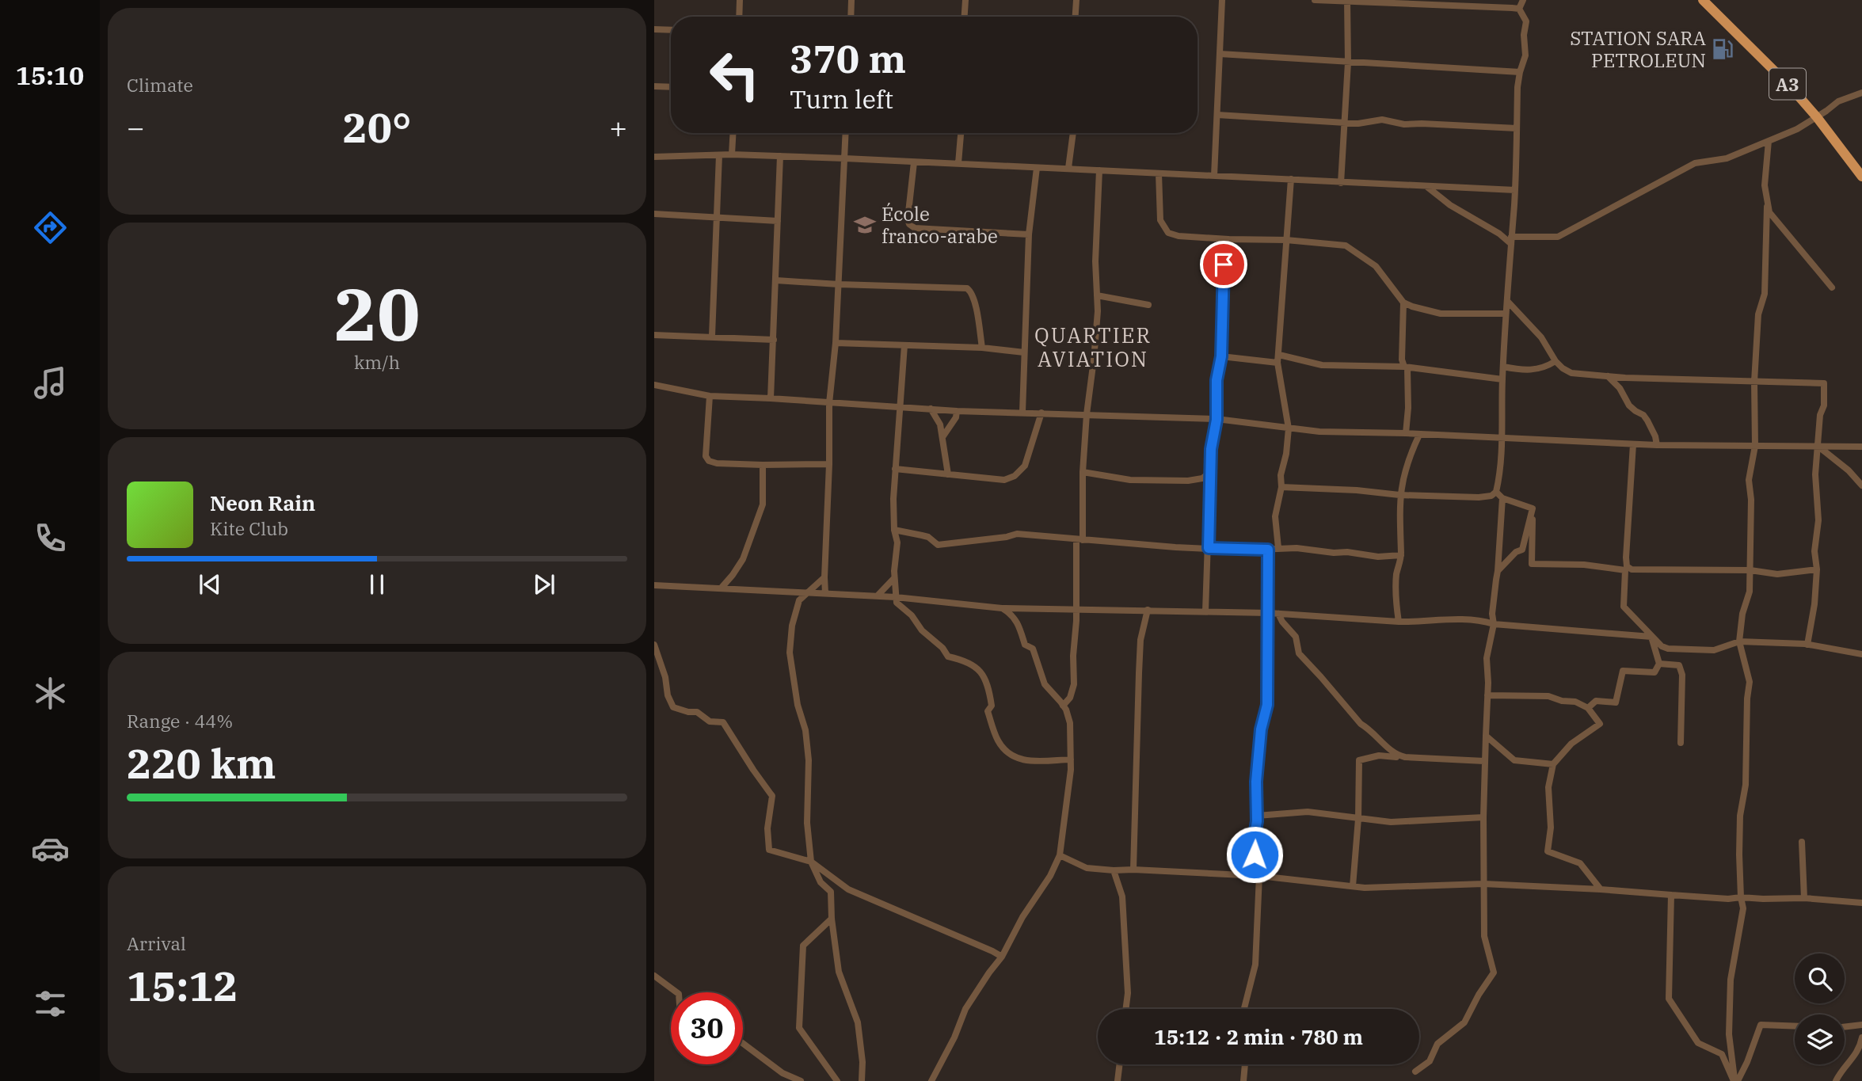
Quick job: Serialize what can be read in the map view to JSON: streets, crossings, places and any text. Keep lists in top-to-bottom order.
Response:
{
  "streets": {
    "highway": ["A3"]
  },
  "districts": ["QUARTIER AVIATION"],
  "places": {
    "fuel station": ["STATION SARA PETROLEUN"],
    "school or university": ["École franco-arabe"]
  },
  "page": {
    "tabs": "15:10",
    "tile": [
      "Climate",
      ["20", "km/h"],
      ["Range · 44%", "220 km"],
      ["Arrival", "15:12"]
    ],
    "turn": ["370 m", "Turn left"],
    "heat": ["−", "20°", "+"],
    "song": ["Neon Rain", "Kite Club"],
    "limit": "30",
    "trip": "15:12 · 2 min · 780 m"
  }
}
